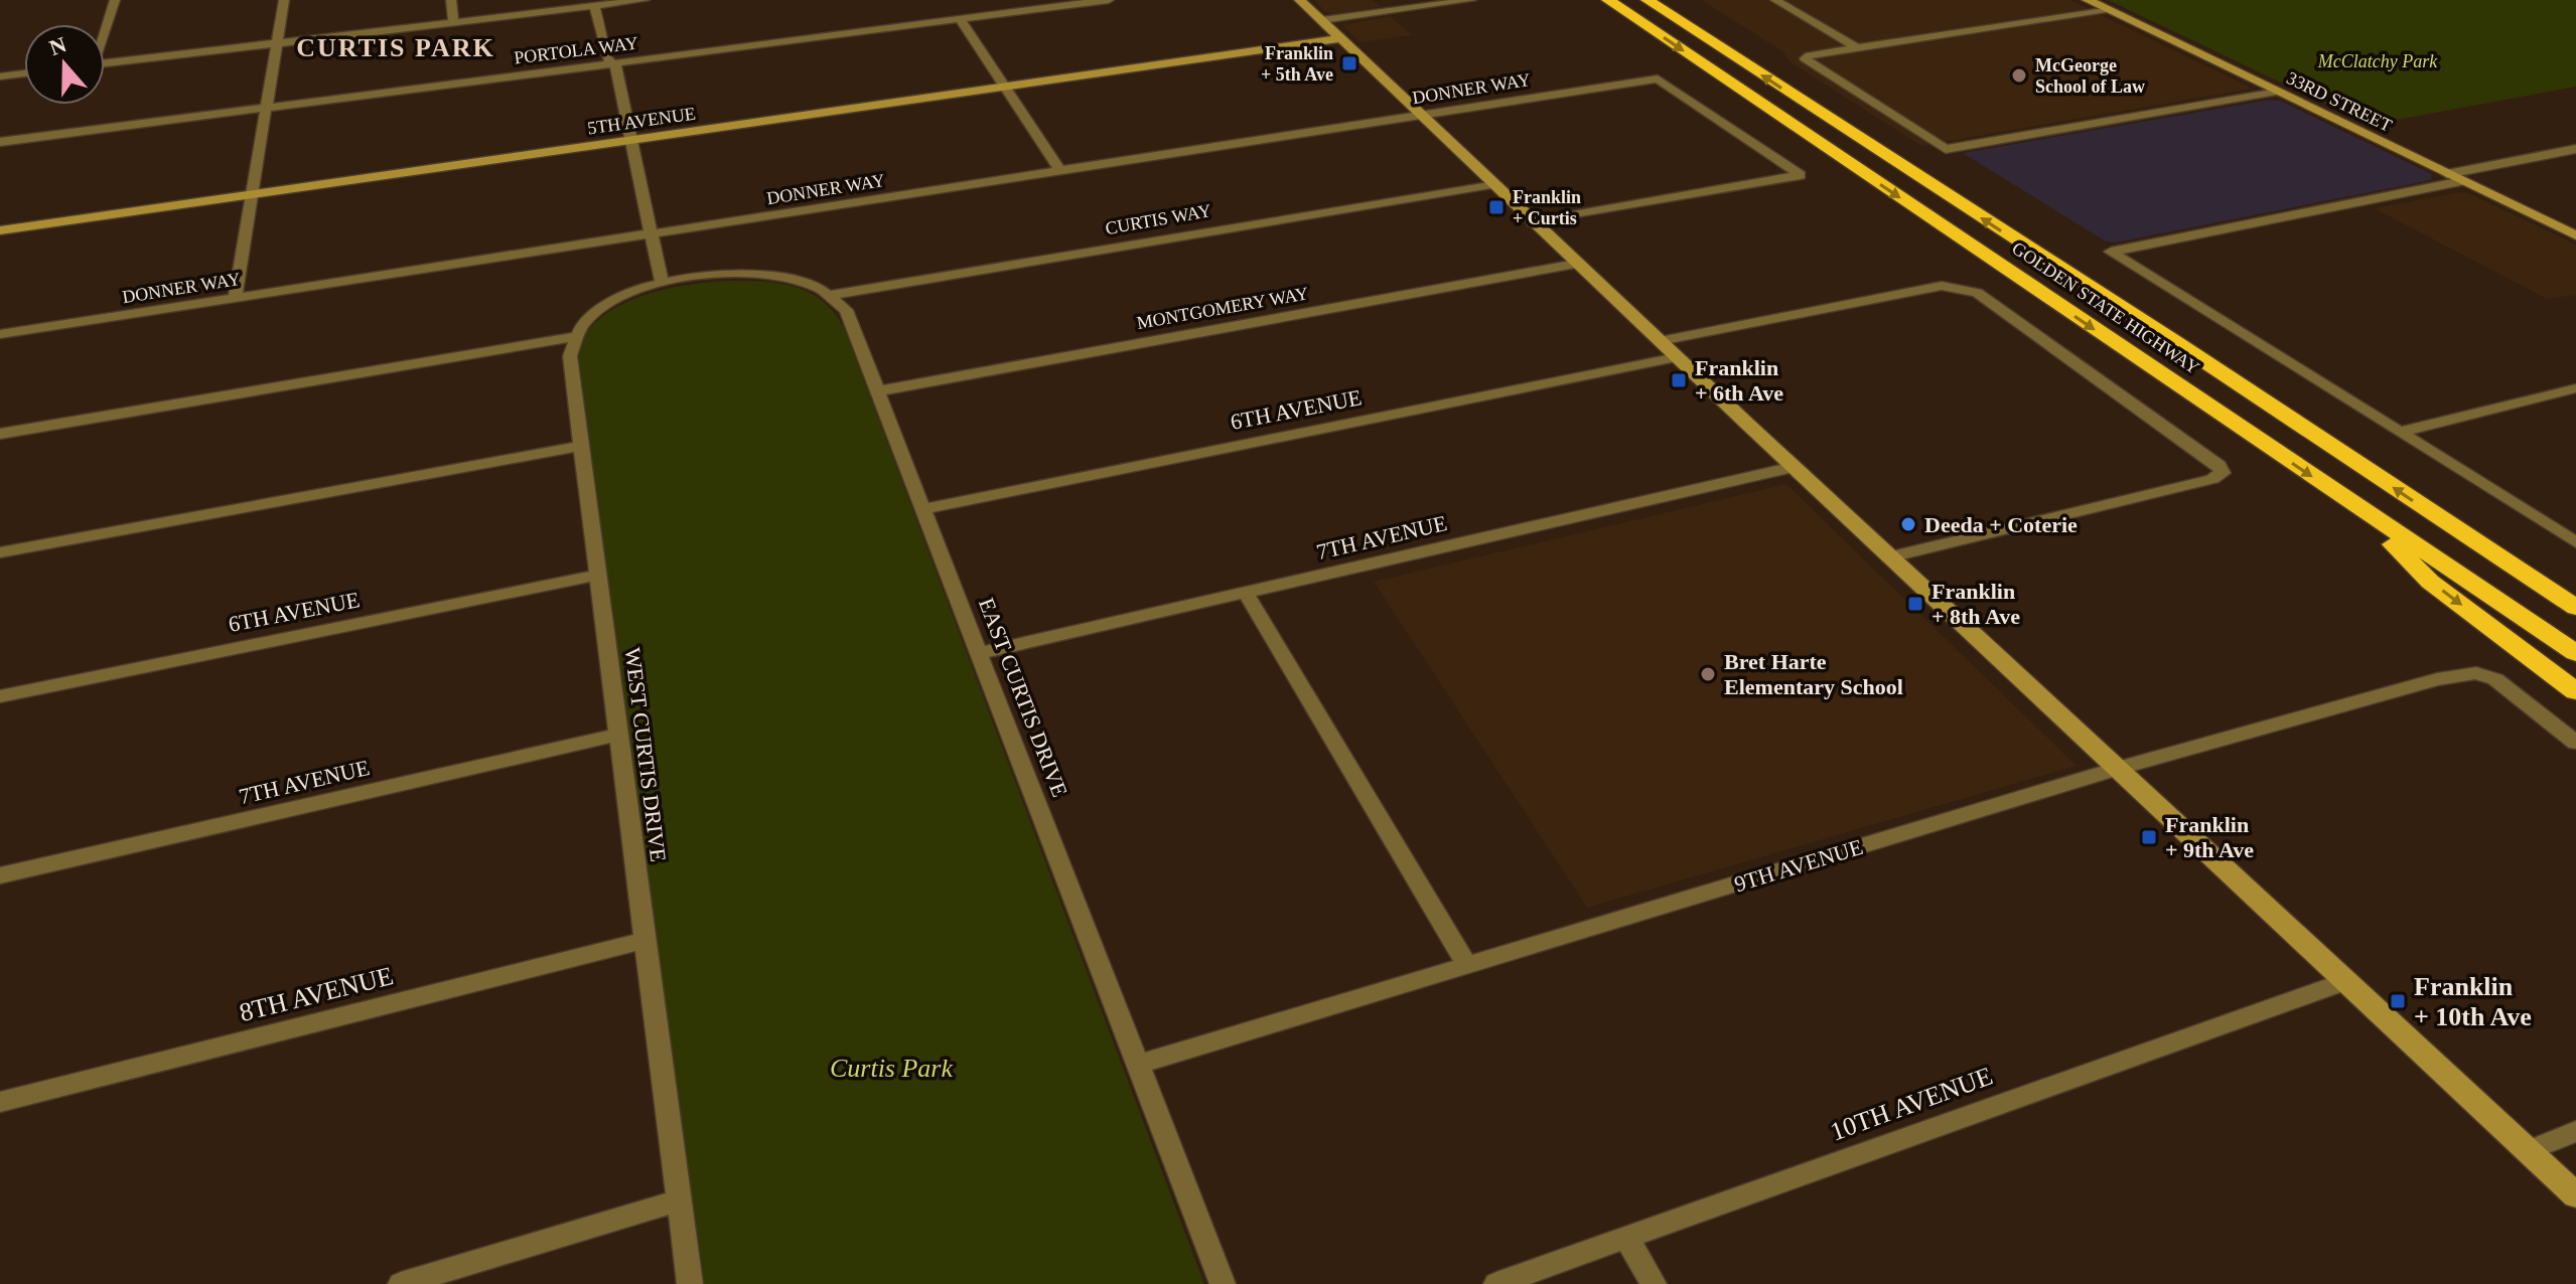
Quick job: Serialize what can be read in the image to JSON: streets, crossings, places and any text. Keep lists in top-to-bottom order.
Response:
{
  "streets": {
    "highway": ["GOLDEN STATE HIGHWAY"],
    "street": [
      "PORTOLA WAY",
      "DONNER WAY",
      "33RD STREET",
      "5TH AVENUE",
      "CURTIS WAY",
      "MONTGOMERY WAY",
      "6TH AVENUE",
      "7TH AVENUE",
      "EAST CURTIS DRIVE",
      "WEST CURTIS DRIVE",
      "9TH AVENUE",
      "8TH AVENUE",
      "10TH AVENUE"
    ]
  },
  "crossings": [
    ["CURTIS WAY", "EAST CURTIS DRIVE"],
    ["MONTGOMERY WAY", "EAST CURTIS DRIVE"],
    ["6TH AVENUE", "EAST CURTIS DRIVE"],
    ["6TH AVENUE", "WEST CURTIS DRIVE"],
    ["7TH AVENUE", "EAST CURTIS DRIVE"],
    ["7TH AVENUE", "WEST CURTIS DRIVE"],
    ["EAST CURTIS DRIVE", "9TH AVENUE"],
    ["WEST CURTIS DRIVE", "8TH AVENUE"]
  ],
  "districts": ["CURTIS PARK"],
  "parks": ["McClatchy Park", "Curtis Park"],
  "places": {
    "transit": [
      "Franklin + 5th Ave",
      "Franklin + Curtis",
      "Franklin + 6th Ave",
      "Franklin + 8th Ave",
      "Franklin + 9th Ave",
      "Franklin + 10th Ave"
    ],
    "other": ["McGeorge School of Law", "Deeda + Coterie", "Bret Harte Elementary School"]
  },
  "north": "top"
}
